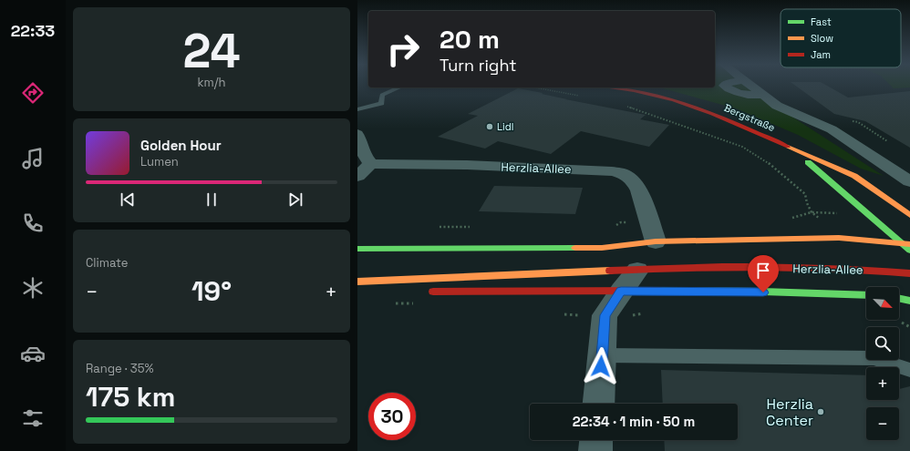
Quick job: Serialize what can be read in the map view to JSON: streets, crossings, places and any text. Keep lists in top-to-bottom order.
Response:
{
  "streets": {
    "main road": ["Bergstraße", "Herzlia-Allee"]
  },
  "places": ["Lidl", "Herzlia Center"],
  "legend": ["Fast", "Slow", "Jam"],
  "north": "bottom right",
  "page": {
    "tabs": "22:33",
    "tile": [
      ["24", "km/h"],
      "Climate",
      ["Range · 35%", "175 km"]
    ],
    "turn": ["20 m", "Turn right"],
    "song": ["Golden Hour", "Lumen"],
    "heat": ["−", "19°", "+"],
    "map_buttons": ["+", "−"],
    "limit": "30",
    "trip": "22:34 · 1 min · 50 m"
  }
}
